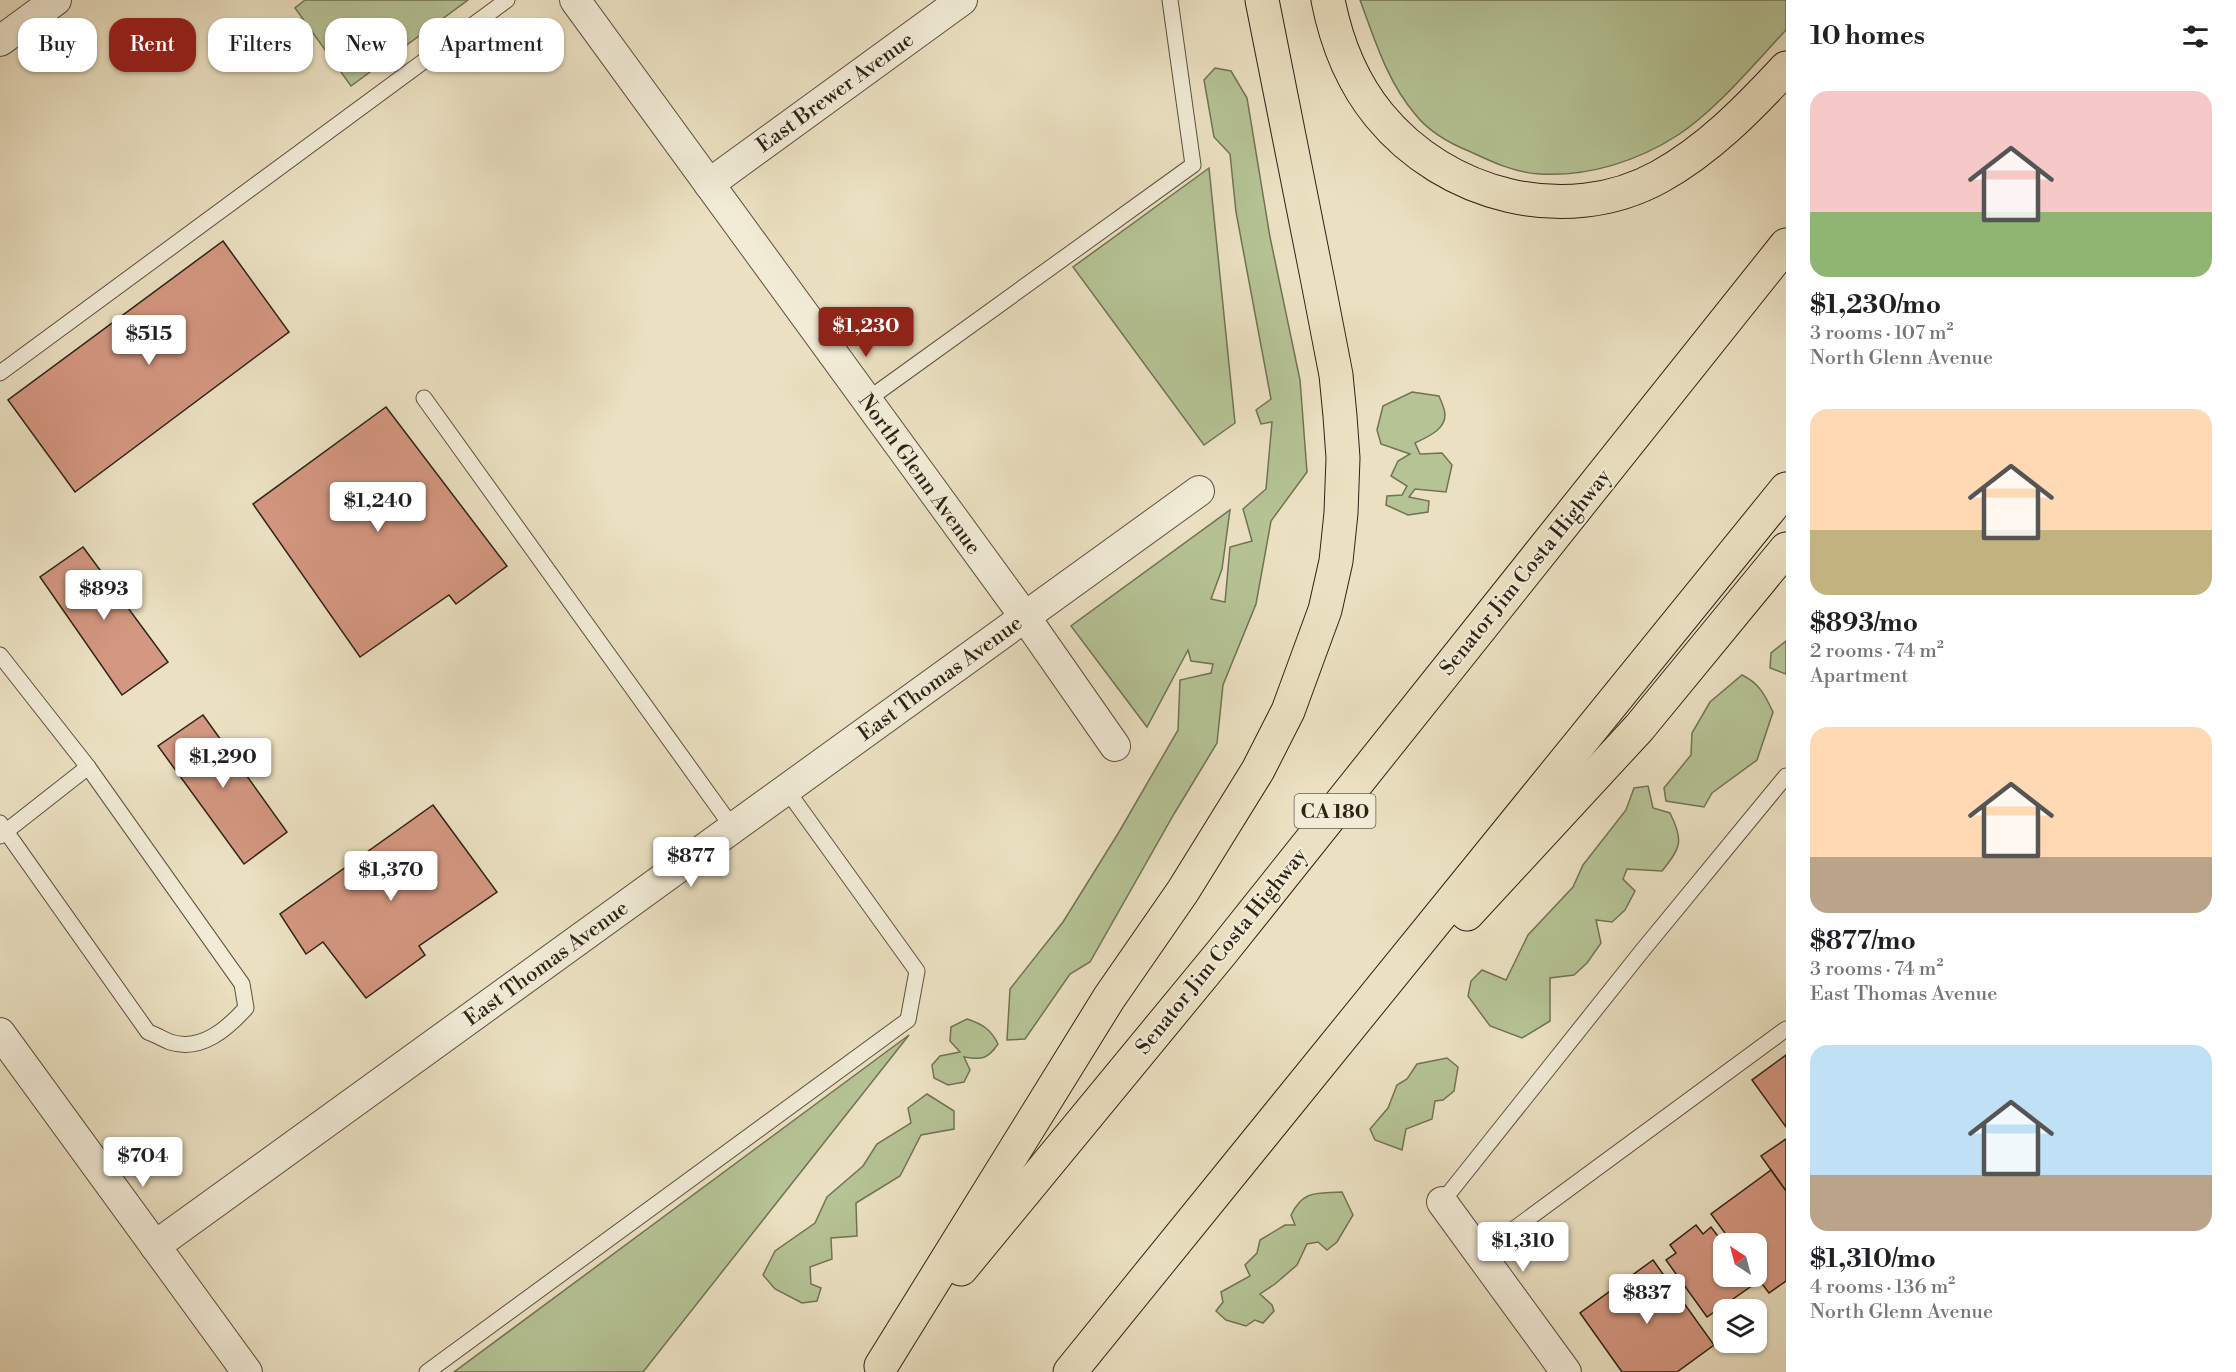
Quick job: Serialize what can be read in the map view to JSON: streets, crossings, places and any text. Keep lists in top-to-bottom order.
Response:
{
  "streets": {
    "highway": ["Senator Jim Costa Highway", "CA 180"],
    "street": ["East Brewer Avenue", "North Glenn Avenue", "East Thomas Avenue"]
  },
  "crossings": [
    ["East Brewer Avenue", "North Glenn Avenue"],
    ["North Glenn Avenue", "East Thomas Avenue"]
  ],
  "north": "top left",
  "page": {
    "heading": "10 homes",
    "chip": [
      "Buy",
      "Rent",
      "Filters",
      "New",
      "Apartment"
    ],
    "list": [
      {
        "name": "$1,230/mo",
        "note": "3 rooms · 107 m² · North Glenn Avenue"
      },
      {
        "name": "$893/mo",
        "note": "2 rooms · 74 m² · Apartment"
      },
      {
        "name": "$877/mo",
        "note": "3 rooms · 74 m² · East Thomas Avenue"
      },
      {
        "name": "$1,310/mo",
        "note": "4 rooms · 136 m² · North Glenn Avenue"
      }
    ],
    "price": [
      "$1,230",
      "$515",
      "$1,240",
      "$893",
      "$1,290",
      "$877",
      "$1,370",
      "$704",
      "$1,310",
      "$837"
    ]
  }
}
